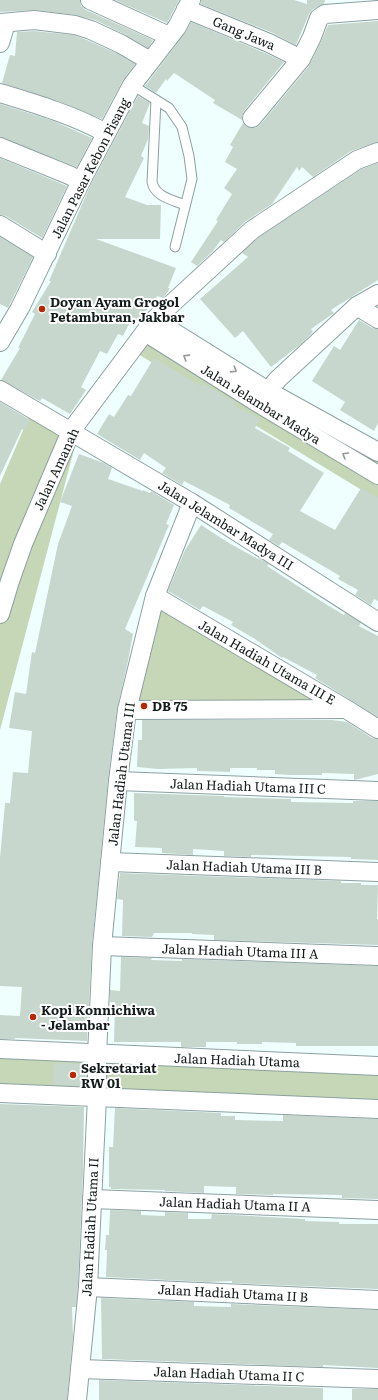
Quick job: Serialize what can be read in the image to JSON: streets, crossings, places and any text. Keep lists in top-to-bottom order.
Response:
{
  "streets": {
    "street": [
      "Gang Jawa",
      "Jalan Pasar Kebon Pisang",
      "Jalan Jelambar Madya",
      "Jalan Amanah",
      "Jalan Jelambar Madya III",
      "Jalan Hadiah Utama III E",
      "Jalan Hadiah Utama III",
      "Jalan Hadiah Utama III C",
      "Jalan Hadiah Utama III B",
      "Jalan Hadiah Utama III A",
      "Jalan Hadiah Utama",
      "Jalan Hadiah Utama II A",
      "Jalan Hadiah Utama II",
      "Jalan Hadiah Utama II B",
      "Jalan Hadiah Utama II C"
    ]
  },
  "crossings": [
    ["Gang Jawa", "Jalan Pasar Kebon Pisang"],
    ["Jalan Jelambar Madya", "Jalan Amanah"],
    ["Jalan Amanah", "Jalan Jelambar Madya III"],
    ["Jalan Jelambar Madya III", "Jalan Hadiah Utama III"],
    ["Jalan Hadiah Utama III E", "Jalan Hadiah Utama III"],
    ["Jalan Hadiah Utama III", "Jalan Hadiah Utama III C"],
    ["Jalan Hadiah Utama III", "Jalan Hadiah Utama III B"],
    ["Jalan Hadiah Utama III", "Jalan Hadiah Utama III A"],
    ["Jalan Hadiah Utama III", "Jalan Hadiah Utama"],
    ["Jalan Hadiah Utama III", "Jalan Hadiah Utama II"],
    ["Jalan Hadiah Utama", "Jalan Hadiah Utama II"],
    ["Jalan Hadiah Utama II A", "Jalan Hadiah Utama II"],
    ["Jalan Hadiah Utama II", "Jalan Hadiah Utama II B"],
    ["Jalan Hadiah Utama II", "Jalan Hadiah Utama II C"]
  ],
  "places": [
    "Doyan Ayam Grogol Petamburan, Jakbar",
    "DB 75",
    "Kopi Konnichiwa - Jelambar",
    "Sekretariat RW 01"
  ]
}
